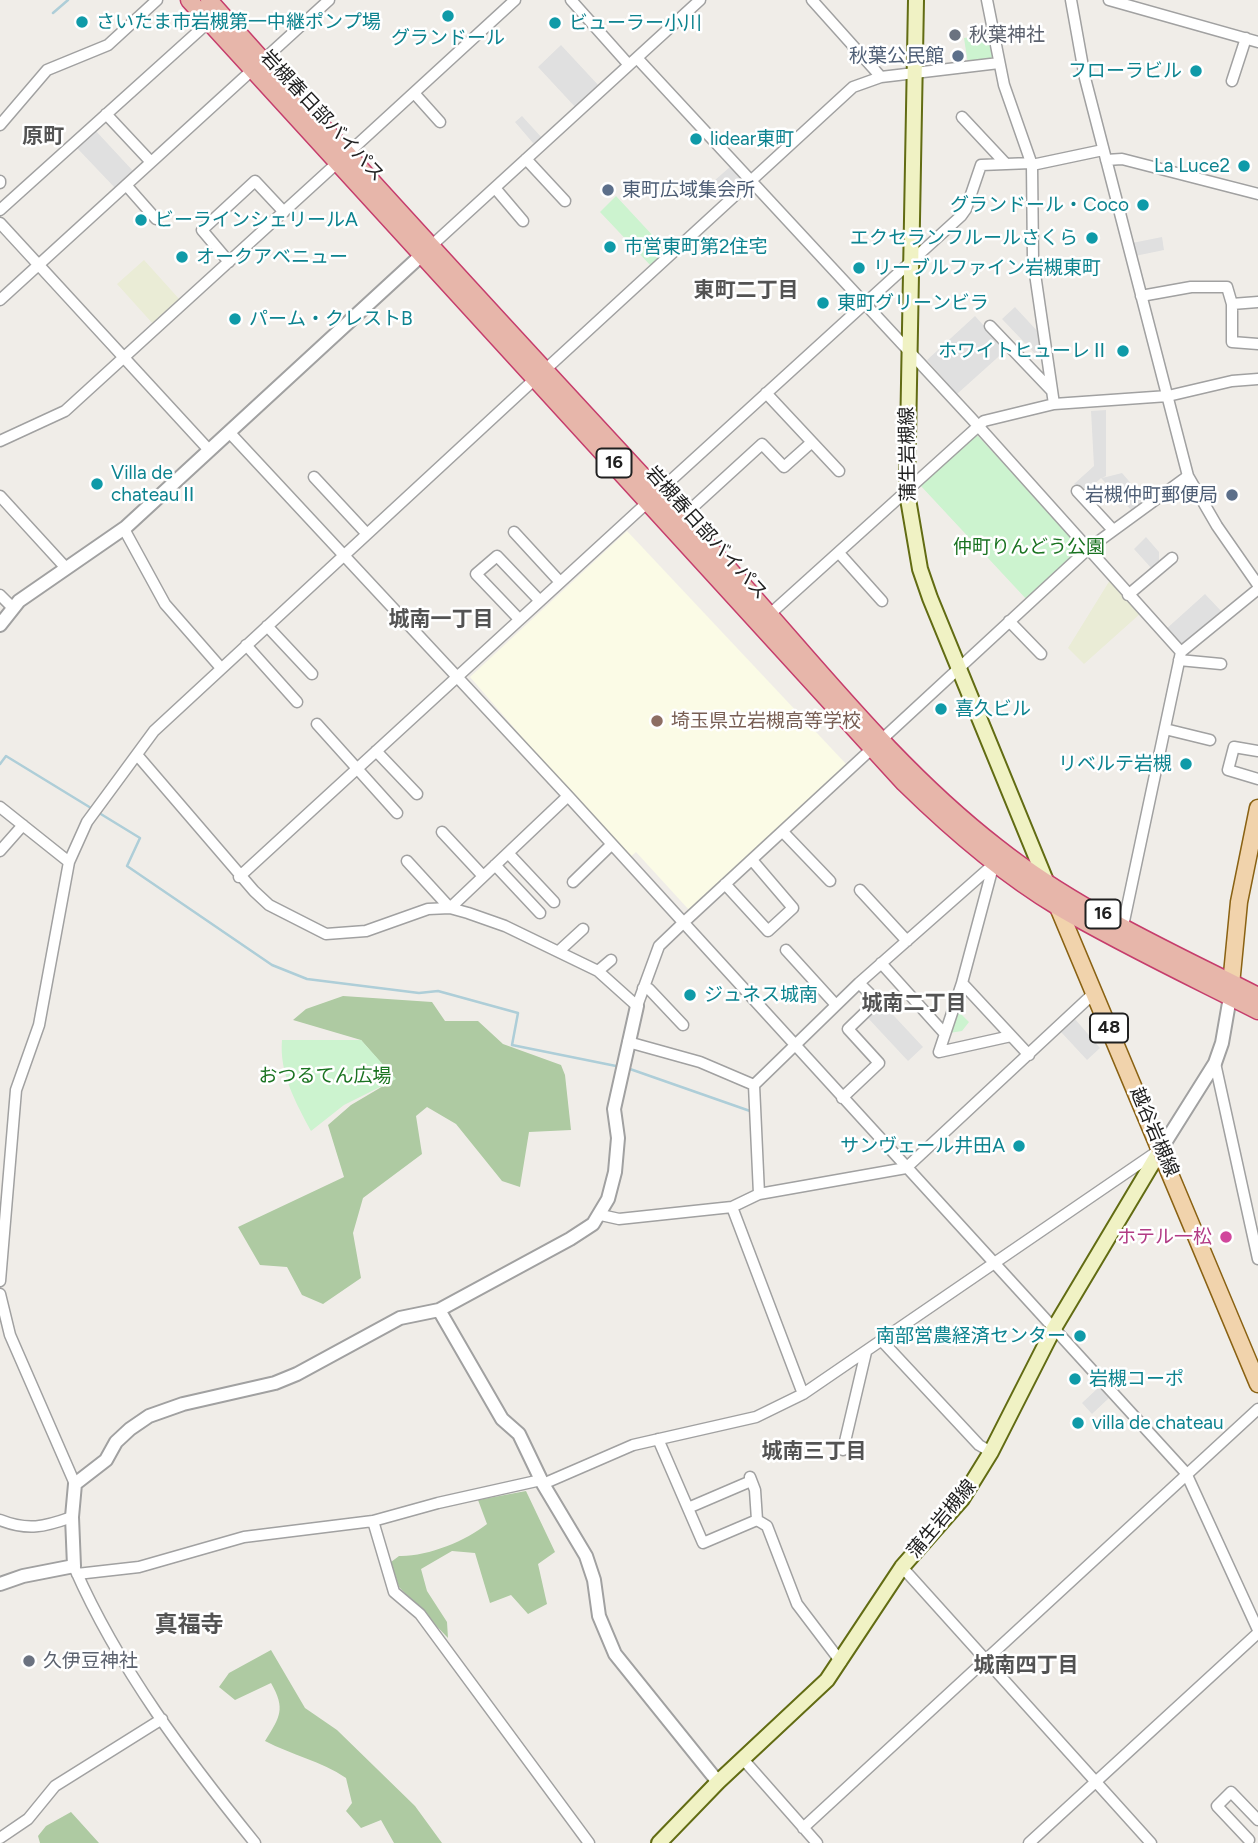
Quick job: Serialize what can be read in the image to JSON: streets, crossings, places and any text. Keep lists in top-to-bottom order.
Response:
{
  "streets": {
    "highway": ["岩槻春日部バイパス", "16"],
    "main road": ["蒲生岩槻線", "48", "越谷岩槻線"]
  },
  "crossings": [
    ["岩槻春日部バイパス", "蒲生岩槻線"],
    ["岩槻春日部バイパス", "越谷岩槻線"],
    ["蒲生岩槻線", "越谷岩槻線"]
  ],
  "districts": [
    "原町",
    "東町二丁目",
    "城南一丁目",
    "城南二丁目",
    "城南三丁目",
    "真福寺",
    "城南四丁目"
  ],
  "parks": ["仲町りんどう公園", "おつるてん広場"],
  "places": [
    "グランドール",
    "さいたま市岩槻第一中継ポンプ場",
    "ビューラー小川",
    "秋葉神社",
    "秋葉公民館",
    "フローラビル",
    "lidear東町",
    "La Luce2",
    "東町広域集会所",
    "グランドール・Coco",
    "ビーラインシェリールA",
    "エクセランフルールさくら",
    "市営東町第2住宅",
    "オークアベニュー",
    "リーブルファイン岩槻東町",
    "東町グリーンビラ",
    "パーム・クレストB",
    "ホワイトヒューレⅡ",
    "Villa de chateauⅡ",
    "岩槻仲町郵便局",
    "喜久ビル",
    "埼玉県立岩槻高等学校",
    "リベルテ岩槻",
    "ジュネス城南",
    "サンヴェール井田A",
    "ホテル一松",
    "南部営農経済センター",
    "岩槻コーポ",
    "villa de chateau",
    "久伊豆神社"
  ]
}
